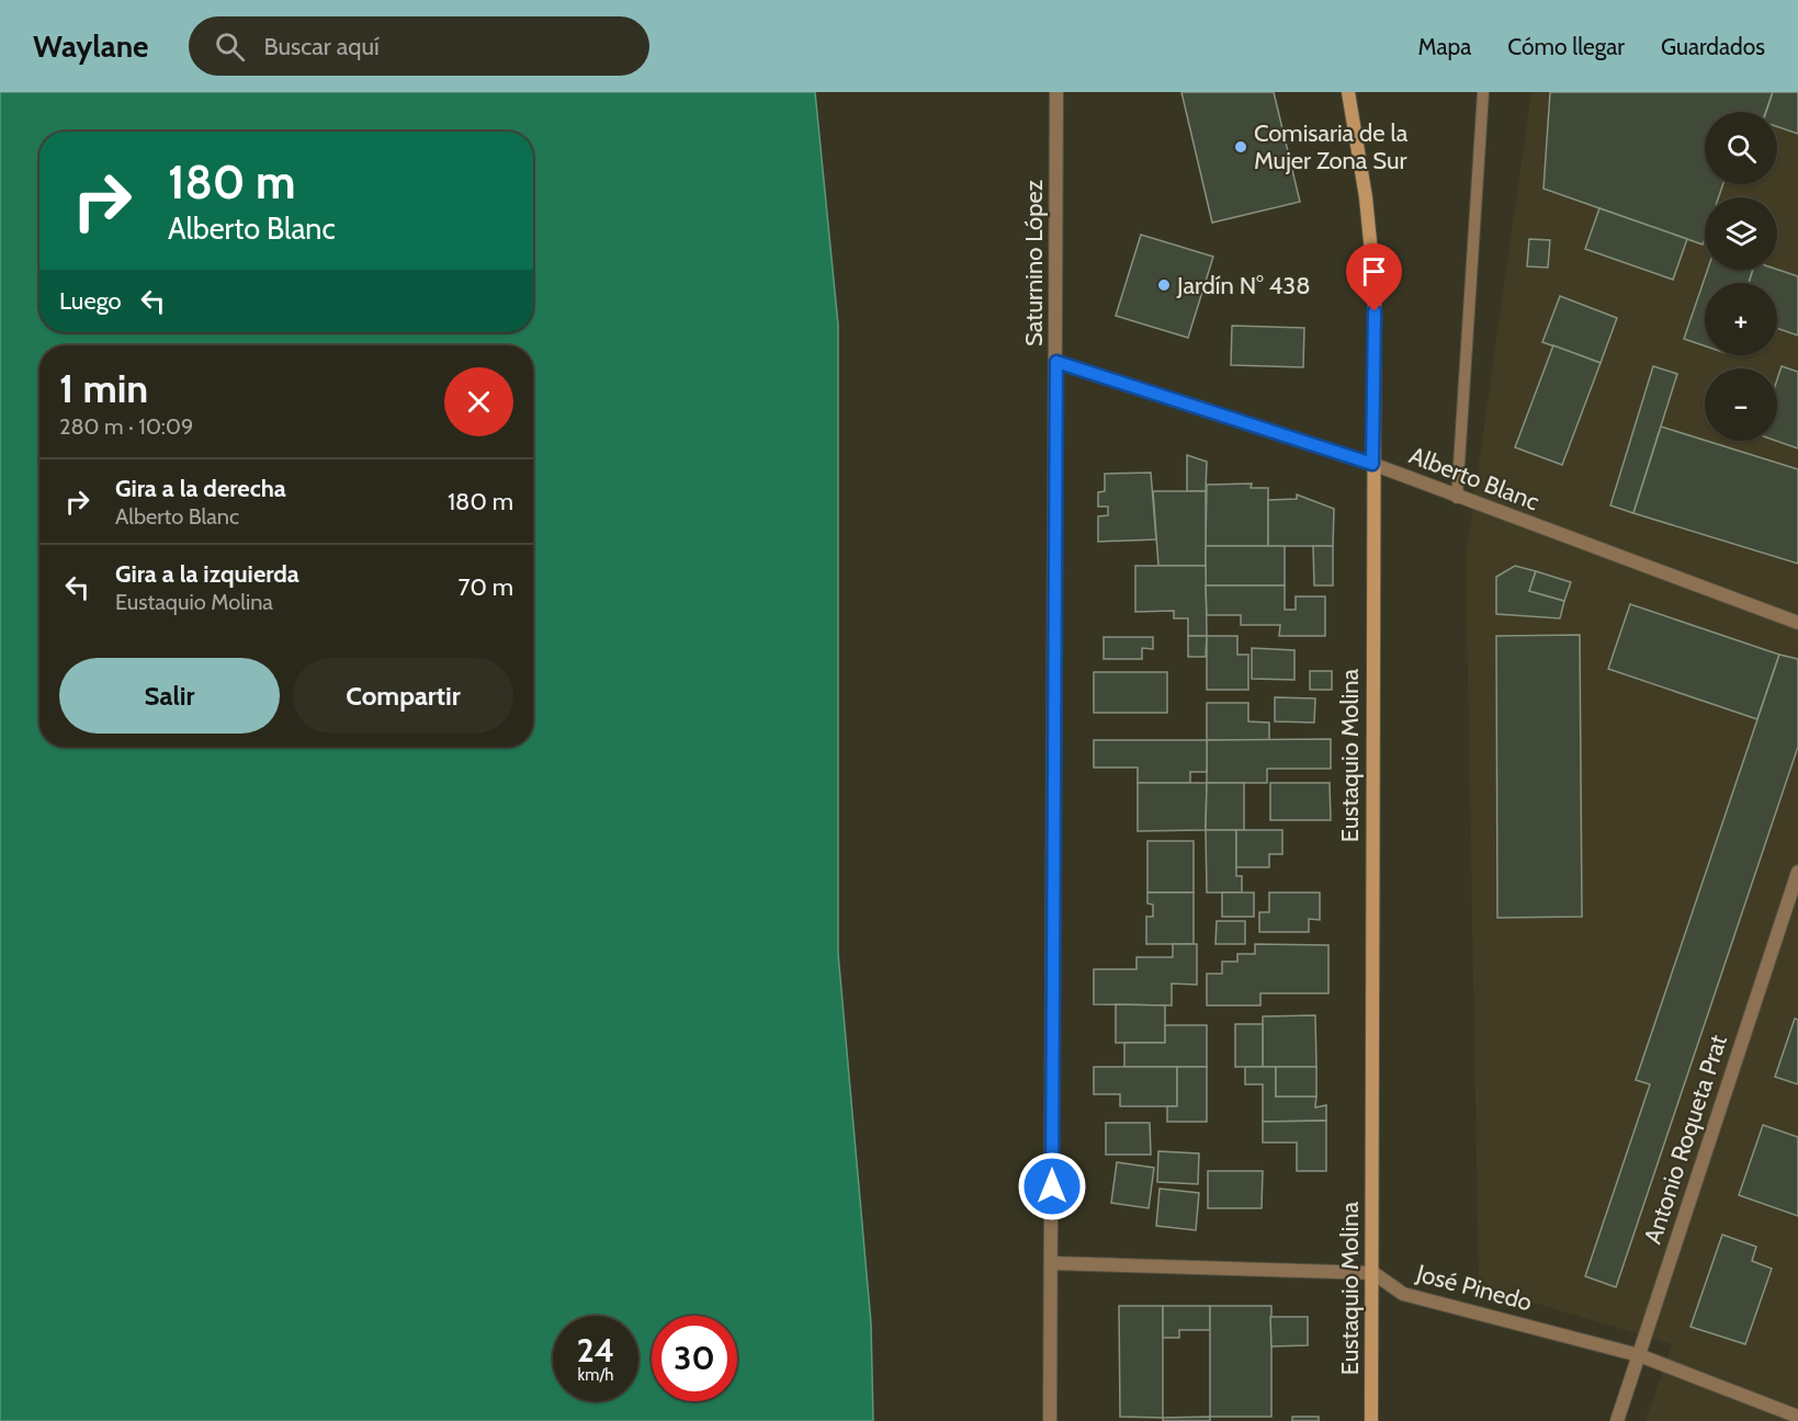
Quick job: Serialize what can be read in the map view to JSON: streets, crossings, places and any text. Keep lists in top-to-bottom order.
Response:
{
  "streets": {
    "main road": ["Eustaquio Molina"],
    "street": [
      "Saturnino López",
      "Alberto Blanc",
      "Antonio Roqueta Prat",
      "José Pinedo"
    ]
  },
  "crossings": [
    ["Saturnino López", "Alberto Blanc"],
    ["Alberto Blanc", "Eustaquio Molina"],
    ["Eustaquio Molina", "José Pinedo"],
    ["Antonio Roqueta Prat", "José Pinedo"]
  ],
  "places": ["Comisaria de la Mujer Zona Sur", "Jardín N° 438"],
  "page": {
    "header": "Waylane",
    "search": "Buscar aquí",
    "nav": ["Mapa", "Cómo llegar", "Guardados"],
    "map_buttons": ["+", "−"],
    "turn": ["180 m", "Alberto Blanc"],
    "then": "Luego",
    "heading": ["1 min", "280 m · 10:09"],
    "list": [
      {
        "name": "Gira a la derecha",
        "note": "Alberto Blanc",
        "value": "180 m"
      },
      {
        "name": "Gira a la izquierda",
        "note": "Eustaquio Molina",
        "value": "70 m"
      }
    ],
    "buttons": ["Salir", "Compartir"],
    "speed": "24 km/h",
    "limit": "30"
  }
}
